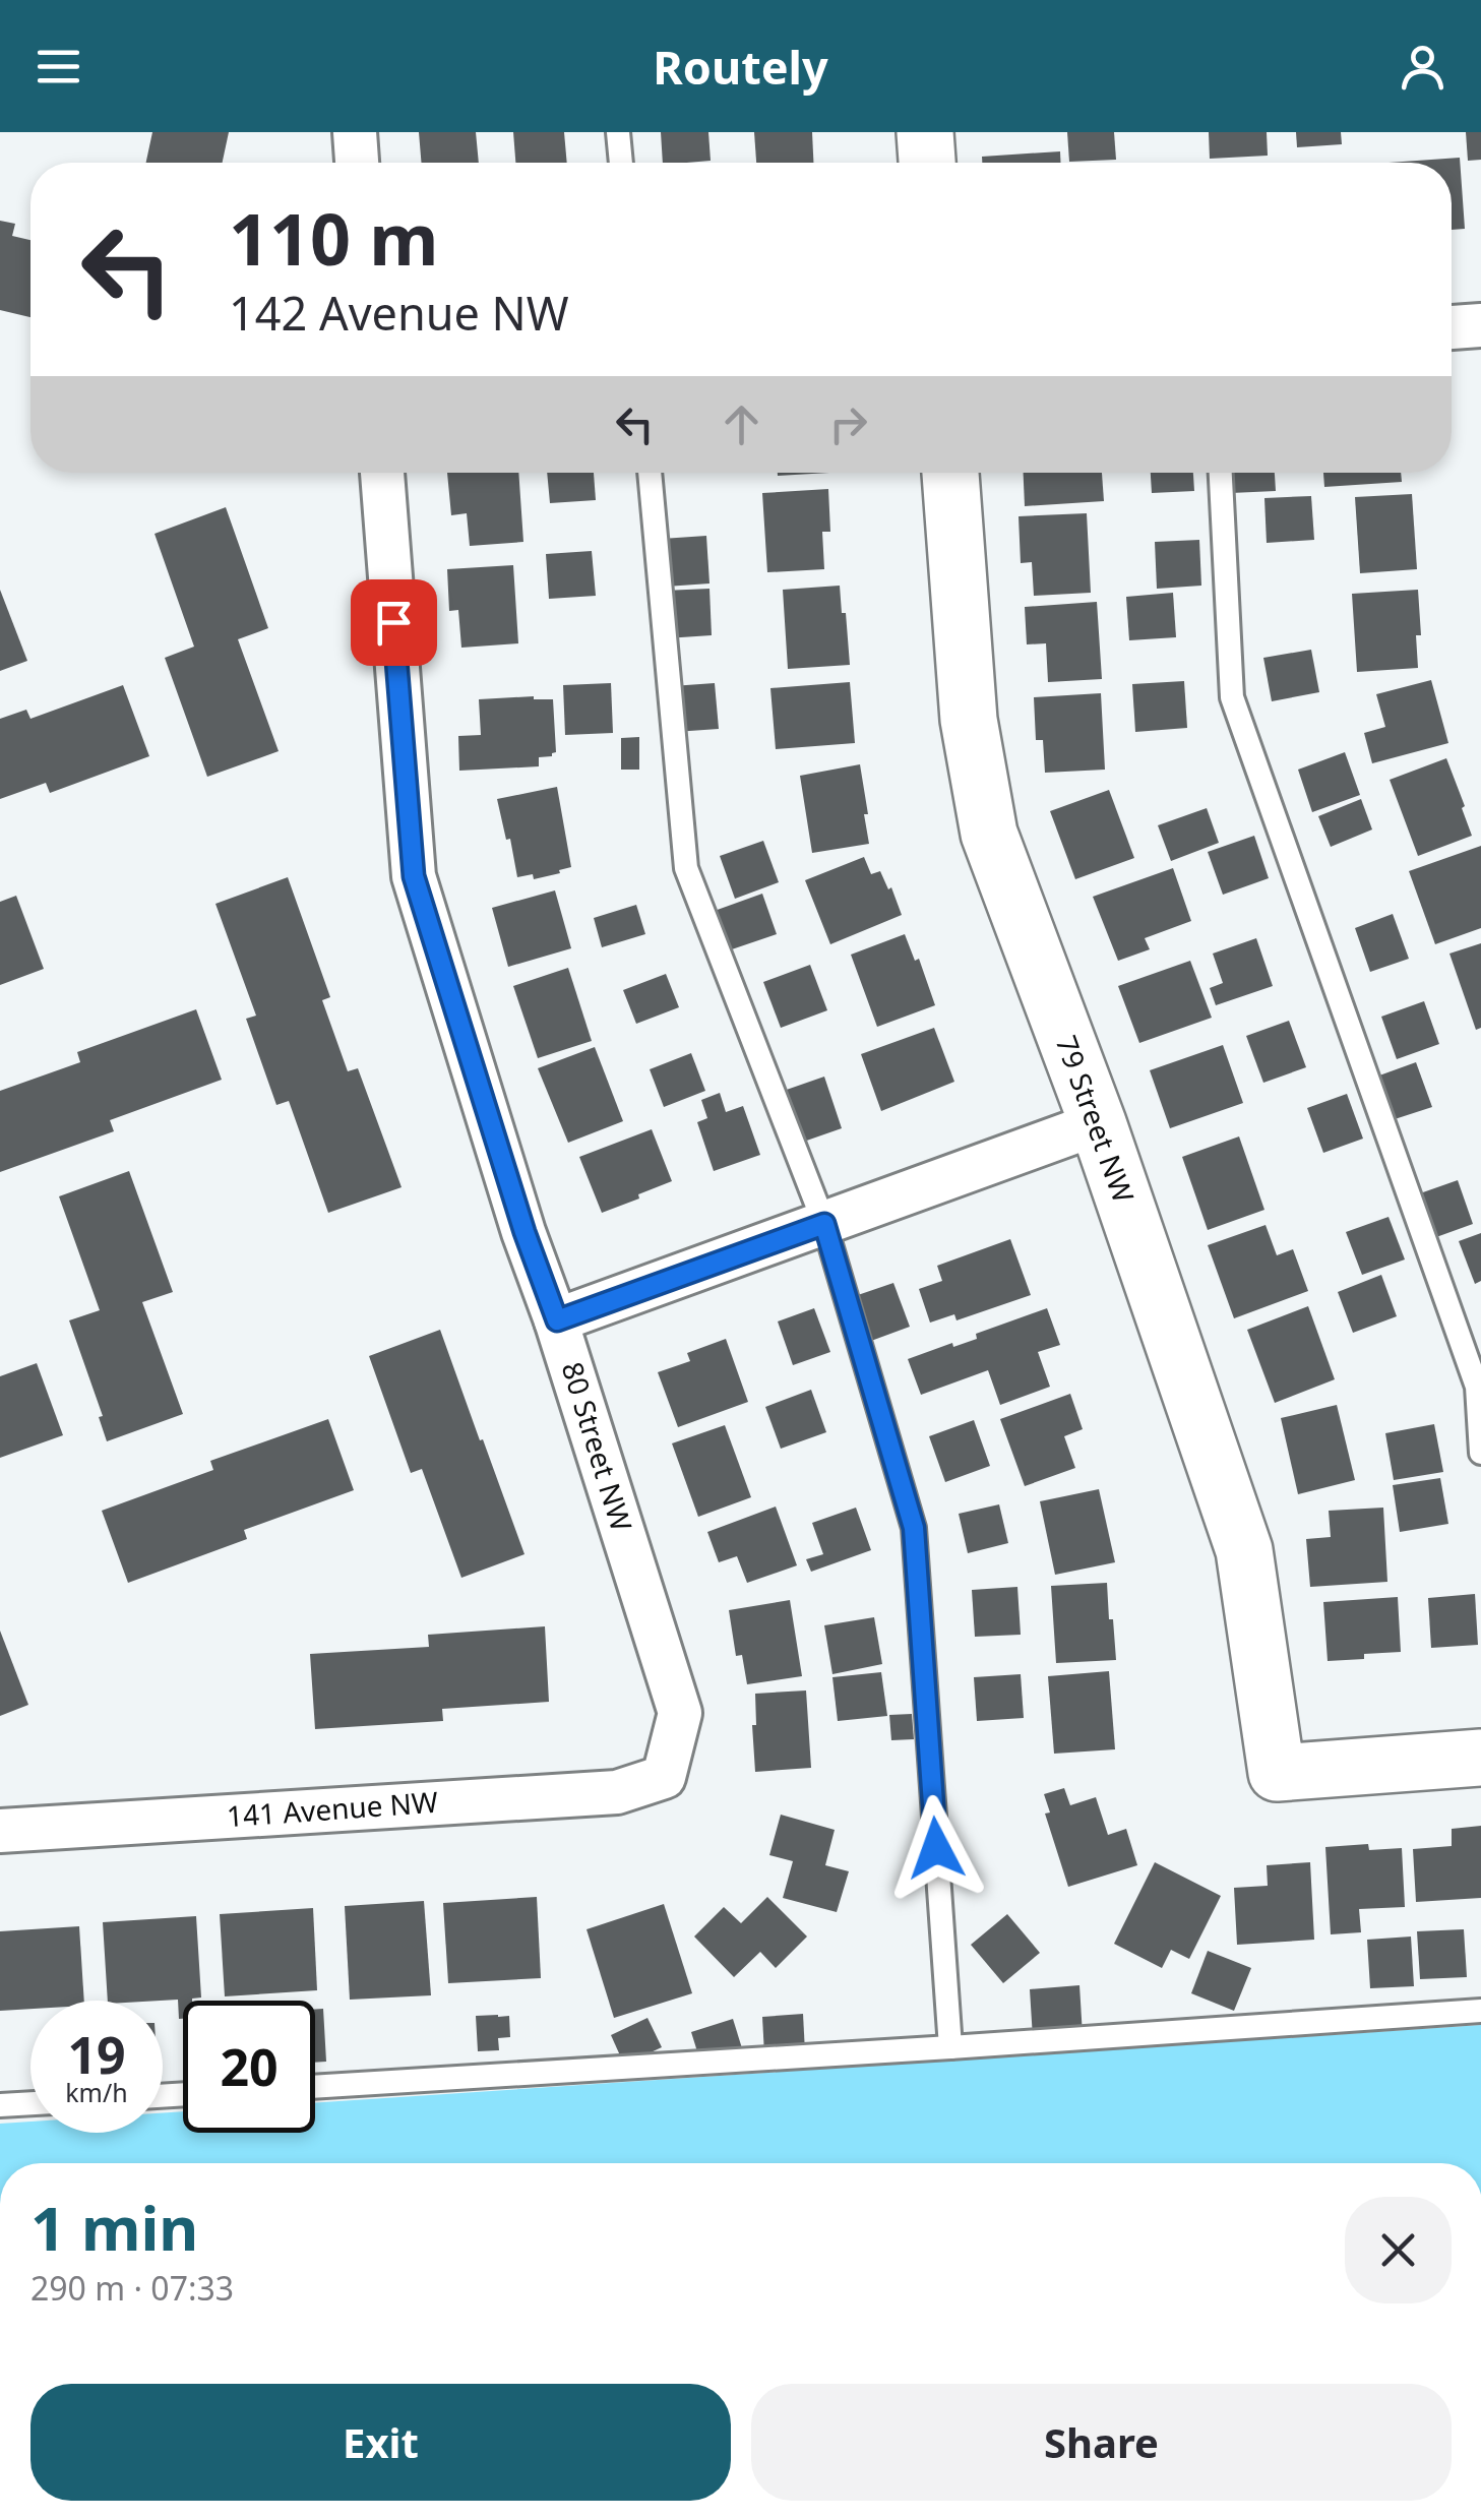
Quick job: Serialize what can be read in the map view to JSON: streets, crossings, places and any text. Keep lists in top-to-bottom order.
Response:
{
  "streets": {
    "street": ["79 Street NW", "80 Street NW", "141 Avenue NW"]
  },
  "crossings": [
    ["80 Street NW", "141 Avenue NW"]
  ],
  "page": {
    "header": "Routely",
    "turn": ["110 m", "142 Avenue NW"],
    "speed": "19 km/h",
    "limit": "20",
    "heading": ["1 min", "290 m · 07:33"],
    "buttons": ["Exit", "Share"]
  }
}
